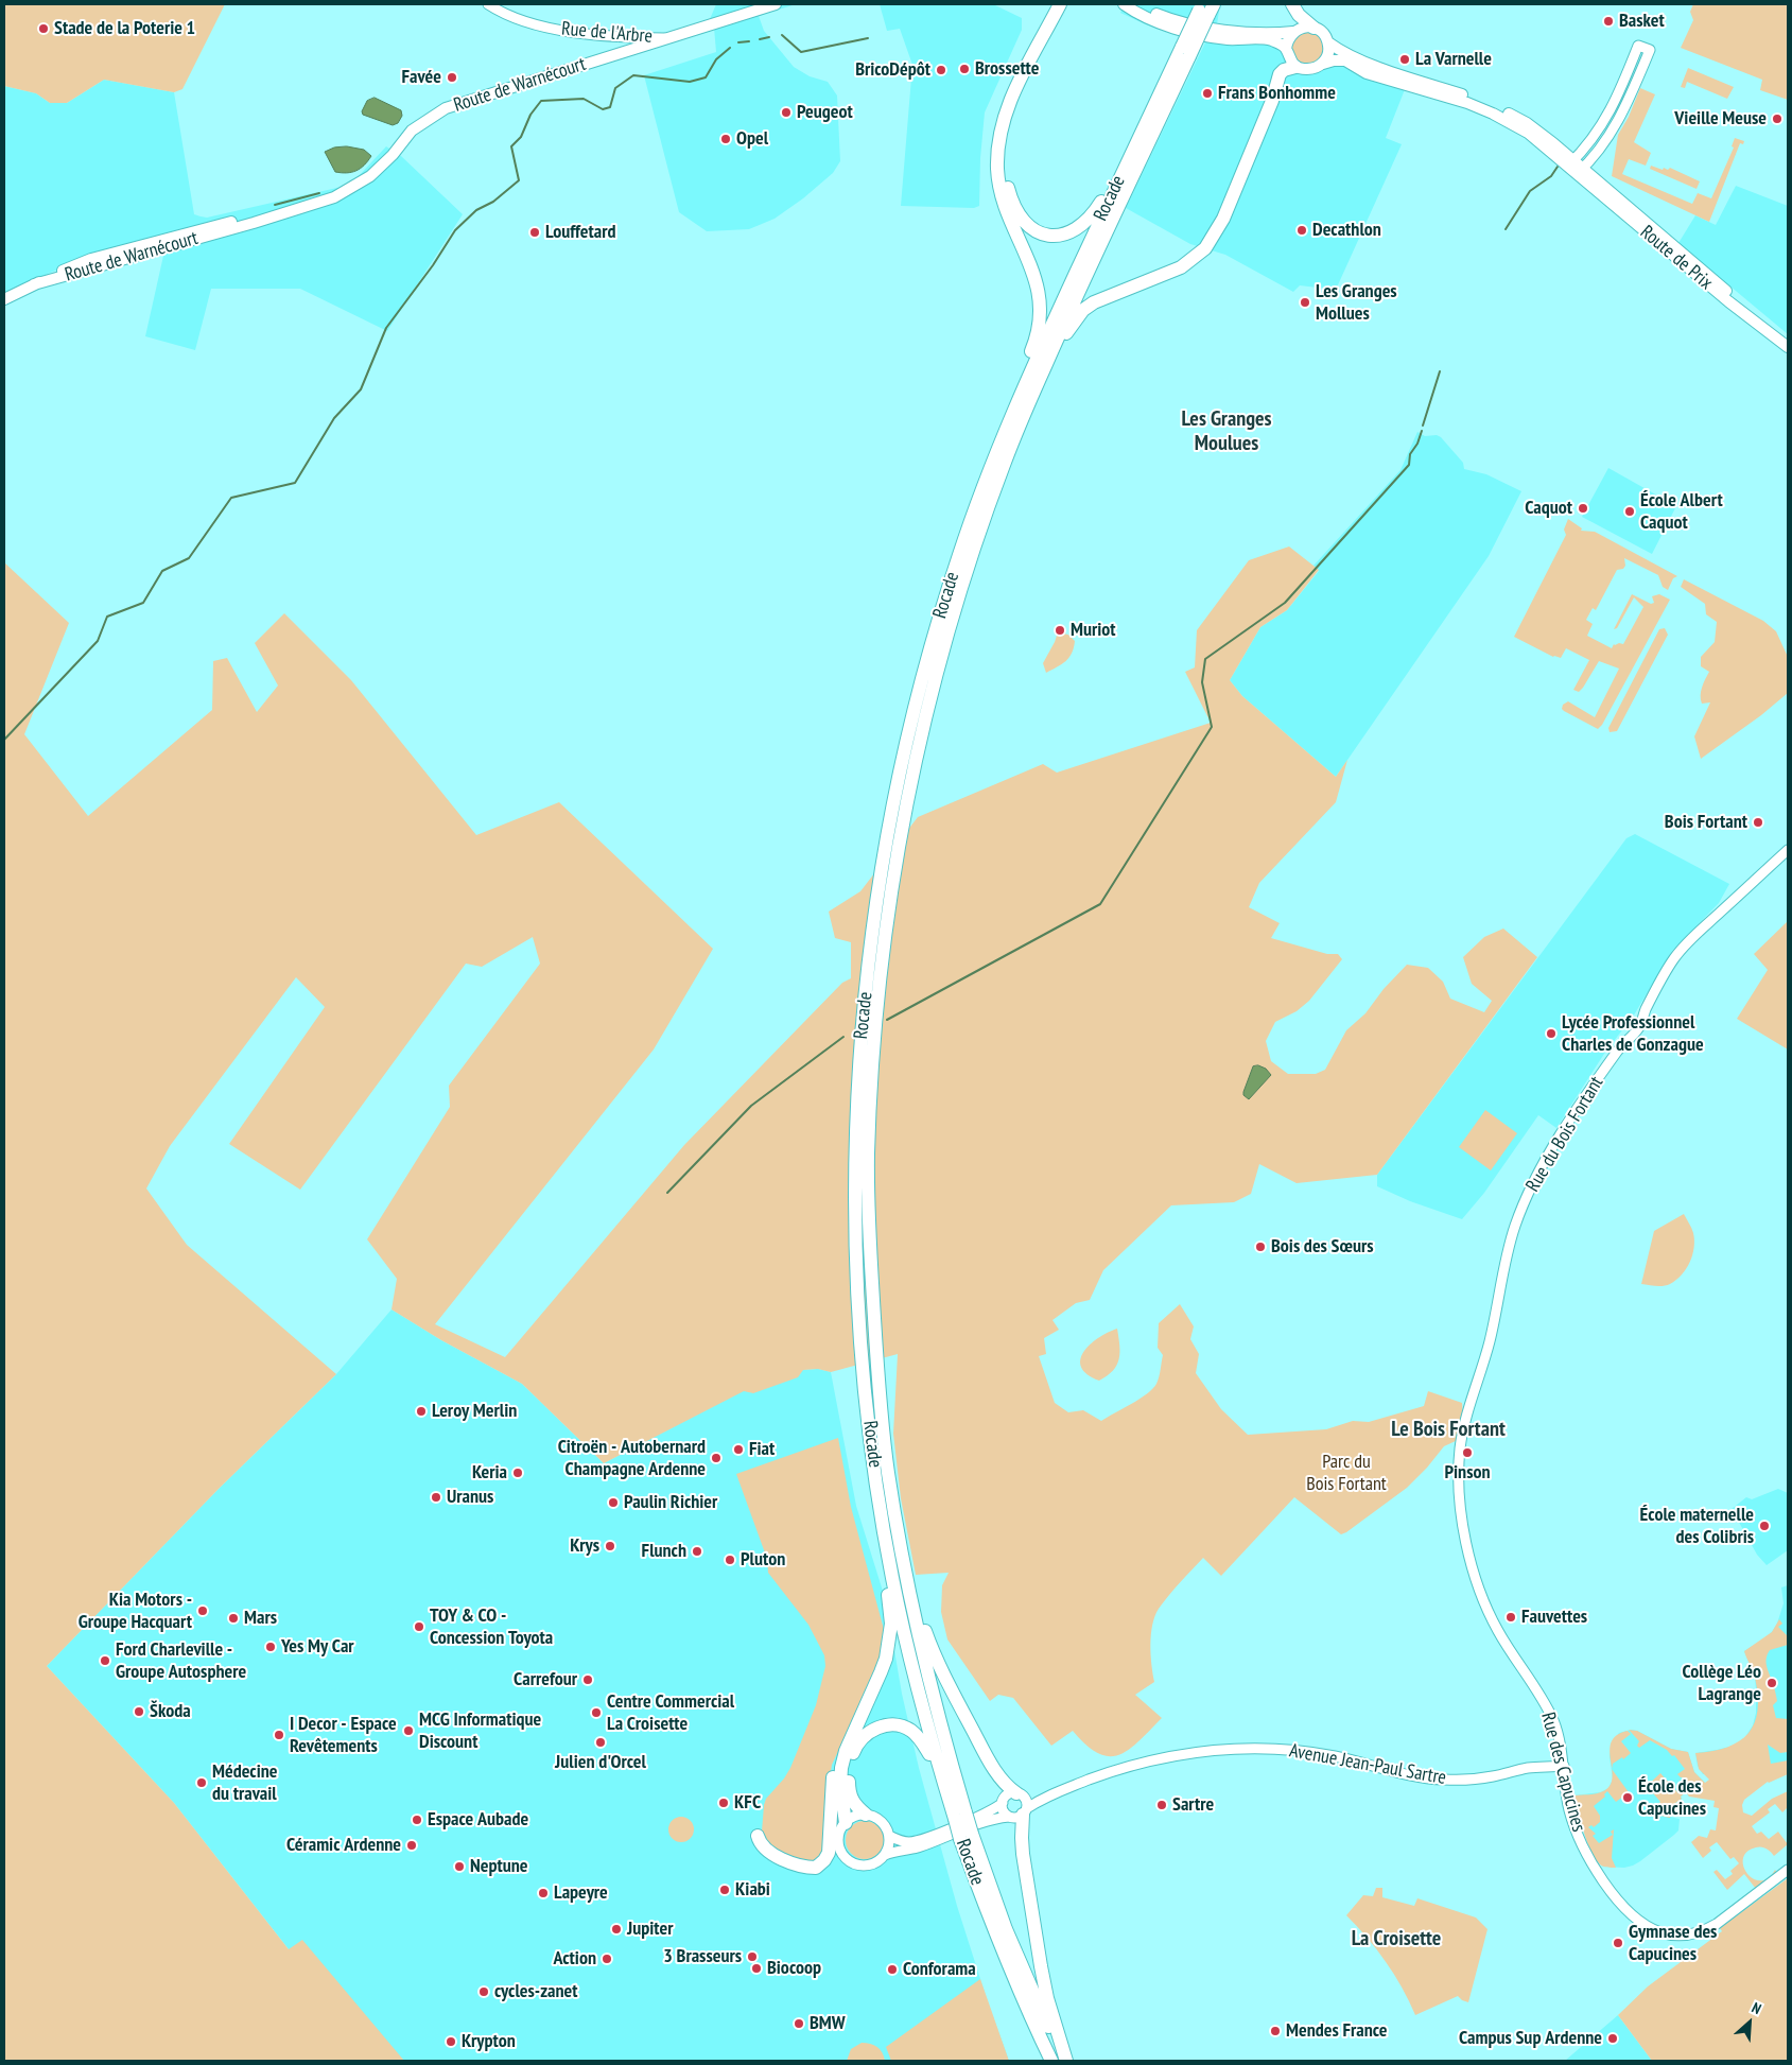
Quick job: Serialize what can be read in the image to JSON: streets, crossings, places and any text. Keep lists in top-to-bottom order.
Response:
{
  "streets": {
    "highway": ["Rocade"],
    "main road": ["Route de Warnécourt", "Route de Prix"],
    "street": [
      "Rue de l'Arbre",
      "Rue du Bois Fortant",
      "Avenue Jean-Paul Sartre",
      "Rue des Capucines"
    ]
  },
  "crossings": [
    ["Rue de l'Arbre", "Route de Warnécourt"],
    ["Rue du Bois Fortant", "Rue des Capucines"],
    ["Avenue Jean-Paul Sartre", "Rue des Capucines"]
  ],
  "districts": ["Les Granges Moulues", "Le Bois Fortant", "La Croisette"],
  "parks": ["Parc du Bois Fortant"],
  "places": [
    "Basket",
    "Stade de la Poterie 1",
    "La Varnelle",
    "Brossette",
    "BricoDépôt",
    "Favée",
    "Frans Bonhomme",
    "Peugeot",
    "Vieille Meuse",
    "Opel",
    "Decathlon",
    "Louffetard",
    "Les Granges Mollues",
    "Caquot",
    "École Albert Caquot",
    "Muriot",
    "Bois Fortant",
    "Lycée Professionnel Charles de Gonzague",
    "Bois des Sœurs",
    "Leroy Merlin",
    "Fiat",
    "Pinson",
    "Citroën - Autobernard Champagne Ardenne",
    "Keria",
    "Uranus",
    "Paulin Richier",
    "École maternelle des Colibris",
    "Krys",
    "Flunch",
    "Pluton",
    "Kia Motors - Groupe Hacquart",
    "Fauvettes",
    "Mars",
    "TOY & CO - Concession Toyota",
    "Yes My Car",
    "Ford Charleville - Groupe Autosphere",
    "Carrefour",
    "Collège Léo Lagrange",
    "Škoda",
    "Centre Commercial La Croisette",
    "MCG Informatique Discount",
    "I Decor - Espace Revêtements",
    "Julien d'Orcel",
    "Médecine du travail",
    "École des Capucines",
    "KFC",
    "Sartre",
    "Espace Aubade",
    "Céramic Ardenne",
    "Neptune",
    "Kiabi",
    "Lapeyre",
    "Jupiter",
    "Gymnase des Capucines",
    "3 Brasseurs",
    "Action",
    "Biocoop",
    "Conforama",
    "cycles-zanet",
    "BMW",
    "Mendes France",
    "Campus Sup Ardenne",
    "Krypton"
  ],
  "north": "top right"
}
